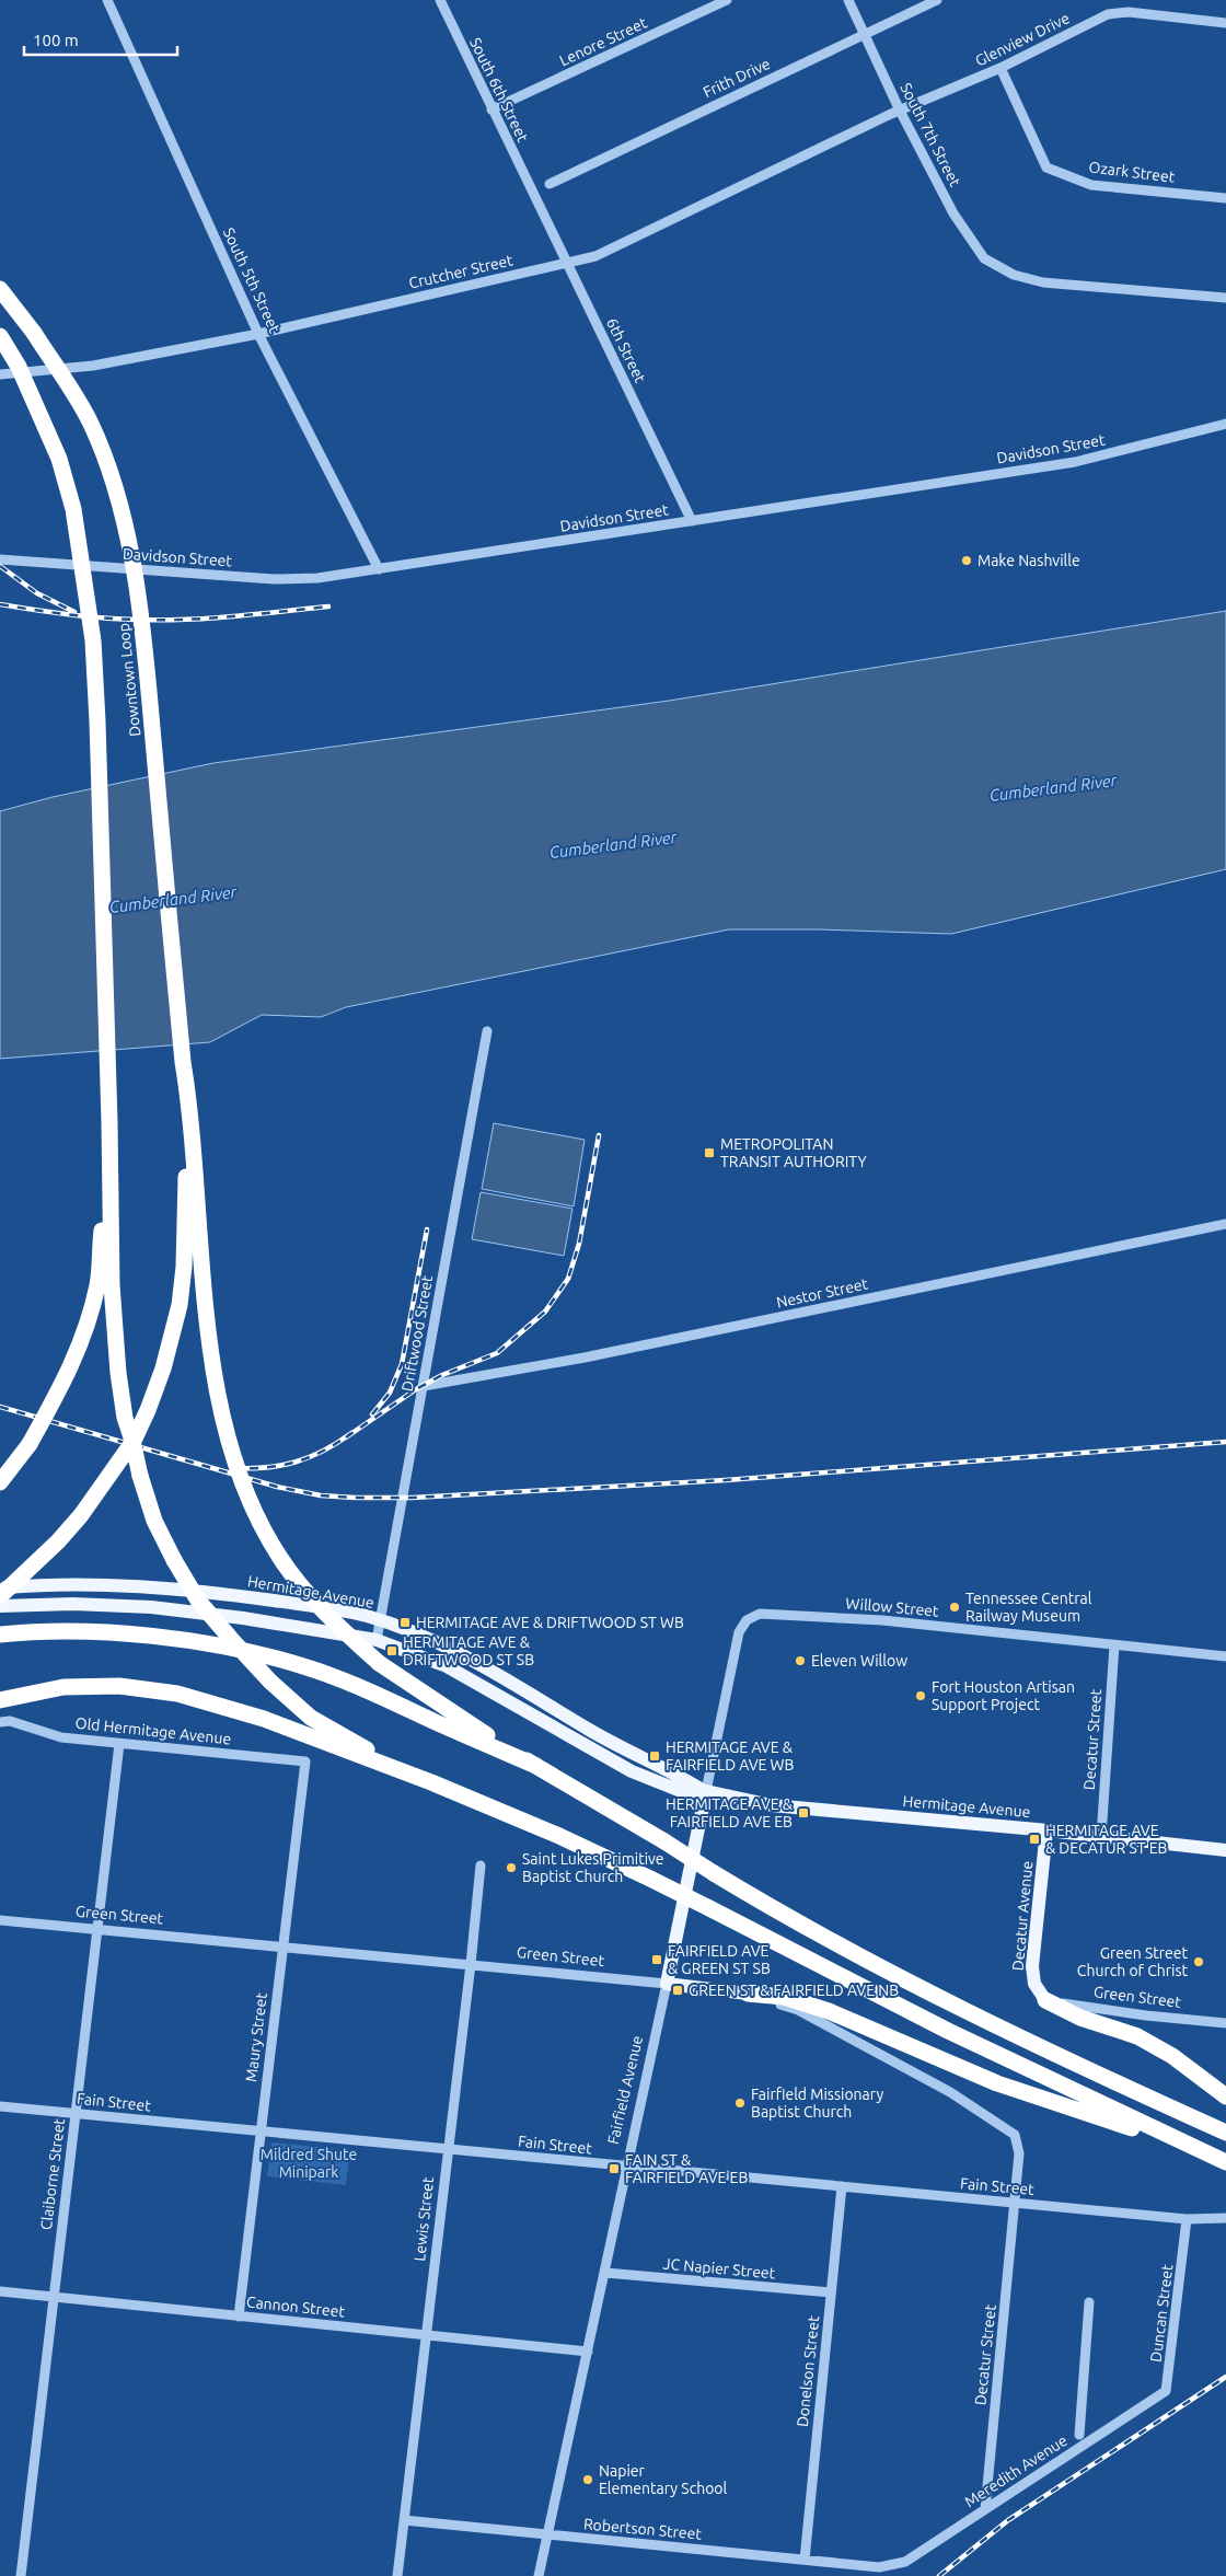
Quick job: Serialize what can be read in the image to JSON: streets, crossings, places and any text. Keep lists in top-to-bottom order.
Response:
{
  "streets": {
    "highway": ["Downtown Loop"],
    "main road": [
      "Hermitage Avenue",
      "Green Street",
      "Decatur Avenue",
      "Fairfield Avenue"
    ],
    "street": [
      "Glenview Drive",
      "Lenore Street",
      "Frith Drive",
      "South 6th Street",
      "South 7th Street",
      "Ozark Street",
      "Crutcher Street",
      "South 5th Street",
      "6th Street",
      "Davidson Street",
      "Nestor Street",
      "Driftwood Street",
      "Willow Street",
      "Old Hermitage Avenue",
      "Decatur Street",
      "Maury Street",
      "Fain Street",
      "Claiborne Street",
      "Lewis Street",
      "JC Napier Street",
      "Cannon Street",
      "Duncan Street",
      "Donelson Street",
      "Meredith Avenue",
      "Robertson Street"
    ]
  },
  "crossings": [
    ["Glenview Drive", "South 7th Street"],
    ["Glenview Drive", "Ozark Street"],
    ["Glenview Drive", "Crutcher Street"],
    ["Lenore Street", "South 6th Street"],
    ["Frith Drive", "South 7th Street"],
    ["South 6th Street", "6th Street"],
    ["South 7th Street", "Crutcher Street"],
    ["Crutcher Street", "South 5th Street"],
    ["Crutcher Street", "6th Street"],
    ["South 5th Street", "Davidson Street"],
    ["6th Street", "Davidson Street"],
    ["Nestor Street", "Driftwood Street"],
    ["Driftwood Street", "Hermitage Avenue"],
    ["Hermitage Avenue", "Decatur Street"],
    ["Hermitage Avenue", "Decatur Avenue"],
    ["Hermitage Avenue", "Fairfield Avenue"],
    ["Willow Street", "Decatur Street"],
    ["Willow Street", "Fairfield Avenue"],
    ["Old Hermitage Avenue", "Maury Street"],
    ["Old Hermitage Avenue", "Claiborne Street"],
    ["Decatur Street", "Green Street"],
    ["Decatur Street", "Fain Street"],
    ["Decatur Street", "Meredith Avenue"],
    ["Green Street", "Decatur Avenue"],
    ["Green Street", "Maury Street"],
    ["Green Street", "Fairfield Avenue"],
    ["Green Street", "Fain Street"],
    ["Green Street", "Claiborne Street"],
    ["Green Street", "Lewis Street"],
    ["Maury Street", "Fain Street"],
    ["Maury Street", "Cannon Street"],
    ["Fairfield Avenue", "Fain Street"],
    ["Fairfield Avenue", "JC Napier Street"],
    ["Fairfield Avenue", "Cannon Street"],
    ["Fairfield Avenue", "Robertson Street"],
    ["Fain Street", "Claiborne Street"],
    ["Fain Street", "Lewis Street"],
    ["Fain Street", "Duncan Street"],
    ["Fain Street", "Donelson Street"],
    ["Claiborne Street", "Cannon Street"],
    ["Lewis Street", "Cannon Street"],
    ["Lewis Street", "Robertson Street"],
    ["JC Napier Street", "Donelson Street"],
    ["Duncan Street", "Meredith Avenue"],
    ["Donelson Street", "Robertson Street"],
    ["Meredith Avenue", "Robertson Street"]
  ],
  "water": ["Cumberland River"],
  "parks": ["Mildred Shute Minipark"],
  "places": {
    "other": [
      "Make Nashville",
      "Tennessee Central Railway Museum",
      "Eleven Willow",
      "Fort Houston Artisan Support Project",
      "Saint Lukes Primitive Baptist Church",
      "Green Street Church of Christ",
      "Fairfield Missionary Baptist Church",
      "Napier Elementary School"
    ],
    "transit": [
      "METROPOLITAN TRANSIT AUTHORITY",
      "HERMITAGE AVE & DRIFTWOOD ST WB",
      "HERMITAGE AVE & DRIFTWOOD ST SB",
      "HERMITAGE AVE & FAIRFIELD AVE WB",
      "HERMITAGE AVE & FAIRFIELD AVE EB",
      "HERMITAGE AVE & DECATUR ST EB",
      "FAIRFIELD AVE & GREEN ST SB",
      "GREEN ST & FAIRFIELD AVE NB",
      "FAIN ST & FAIRFIELD AVE EB"
    ]
  },
  "scale_bar": "100 m"
}
